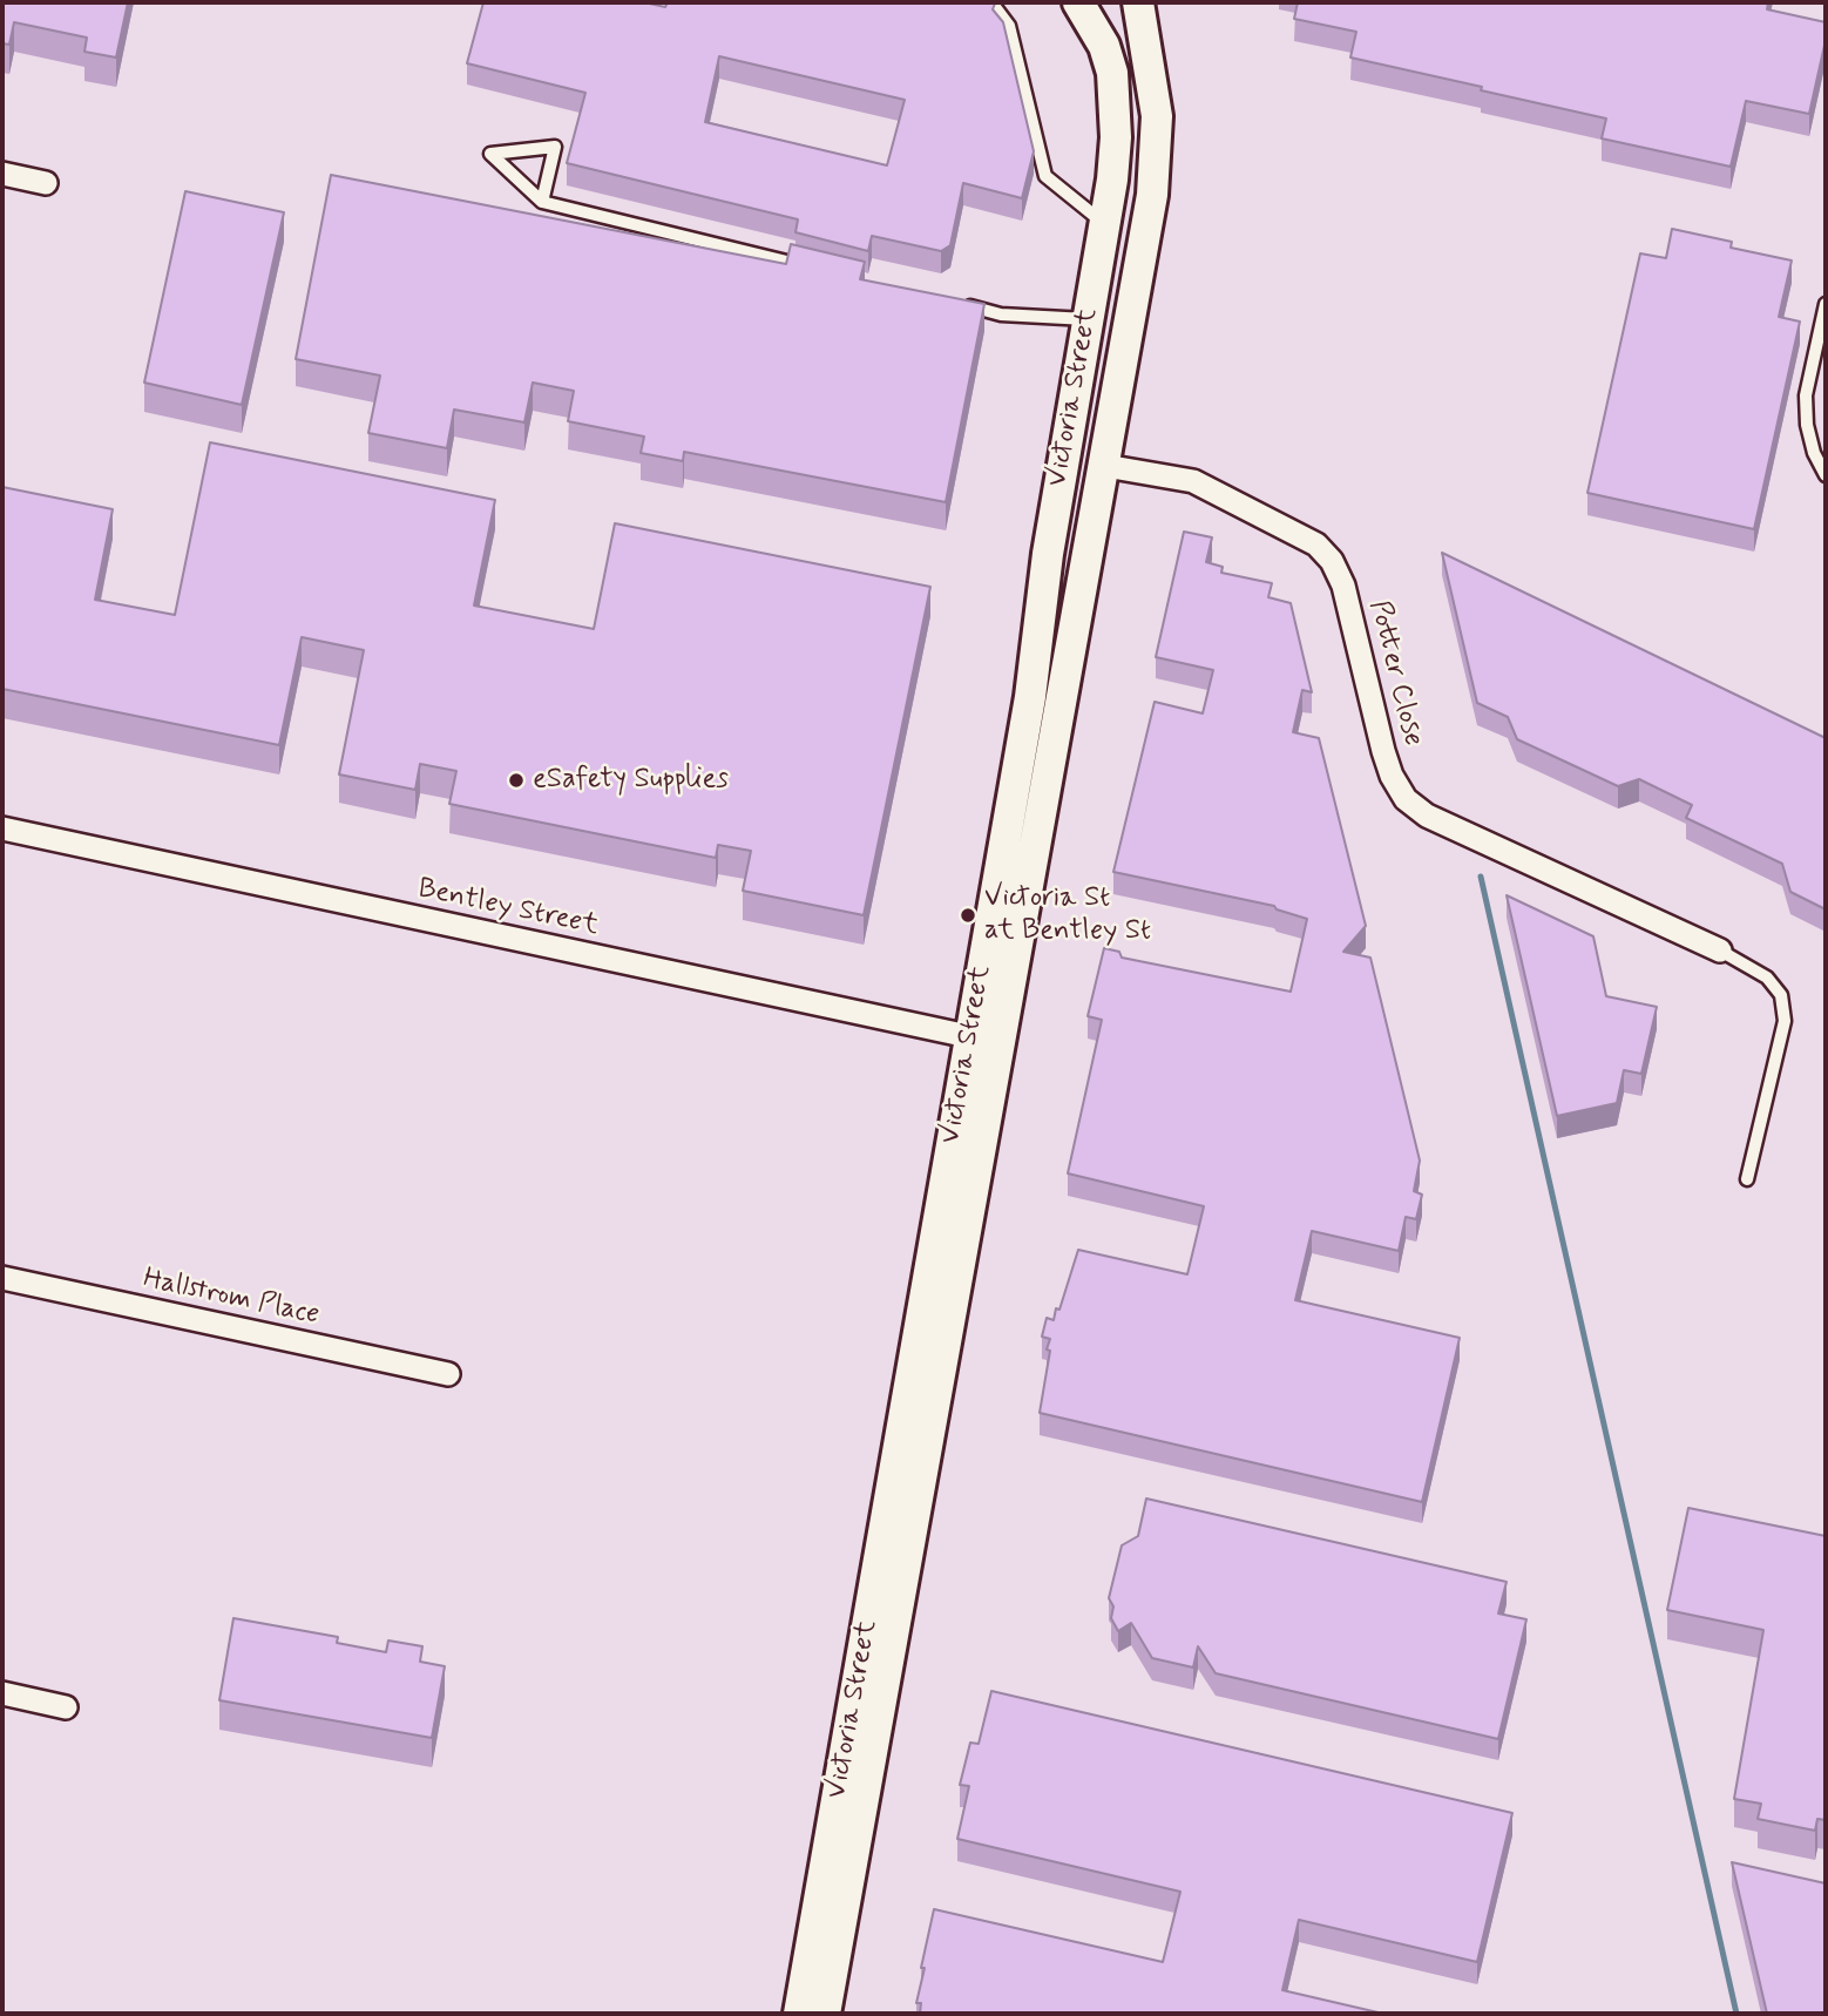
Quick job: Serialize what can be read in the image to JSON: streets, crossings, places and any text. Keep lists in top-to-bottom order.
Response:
{
  "streets": {
    "main road": ["Victoria Street"],
    "street": ["Potter Close", "Bentley Street", "Hallstrom Place"]
  },
  "crossings": [
    ["Victoria Street", "Potter Close"],
    ["Victoria Street", "Bentley Street"]
  ],
  "places": ["eSafety Supplies", "Victoria St at Bentley St"]
}
